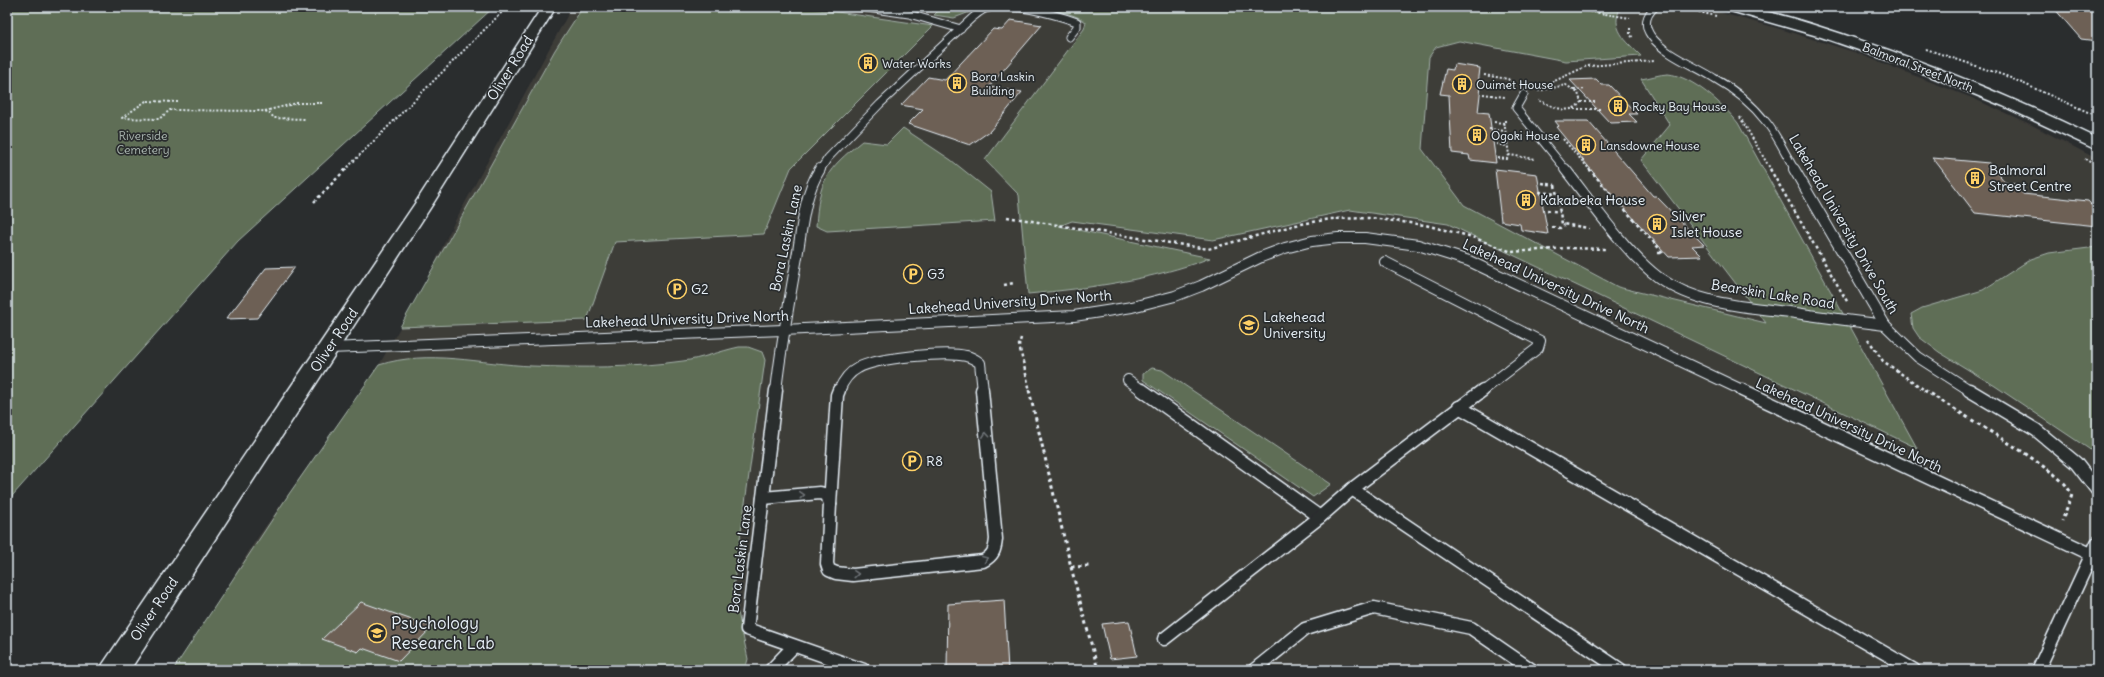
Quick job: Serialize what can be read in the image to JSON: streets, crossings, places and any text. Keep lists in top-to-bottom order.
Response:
{
  "streets": {
    "main road": ["Balmoral Street North", "Oliver Road"],
    "lane": [
      "Lakehead University Drive South",
      "Bora Laskin Lane",
      "Lakehead University Drive North",
      "Bearskin Lake Road"
    ]
  },
  "crossings": [
    ["Oliver Road", "Lakehead University Drive North"],
    ["Lakehead University Drive South", "Bearskin Lake Road"],
    ["Bora Laskin Lane", "Lakehead University Drive North"]
  ],
  "parks": ["Riverside Cemetery"],
  "places": {
    "building": [
      "Water Works",
      "Bora Laskin Building",
      "Ouimet House",
      "Rocky Bay House",
      "Ogoki House",
      "Lansdowne House",
      "Balmoral Street Centre",
      "Kakabeka House",
      "Silver Islet House"
    ],
    "parking": ["G3", "G2", "R8"],
    "school or university": ["Lakehead University", "Psychology Research Lab"]
  }
}
